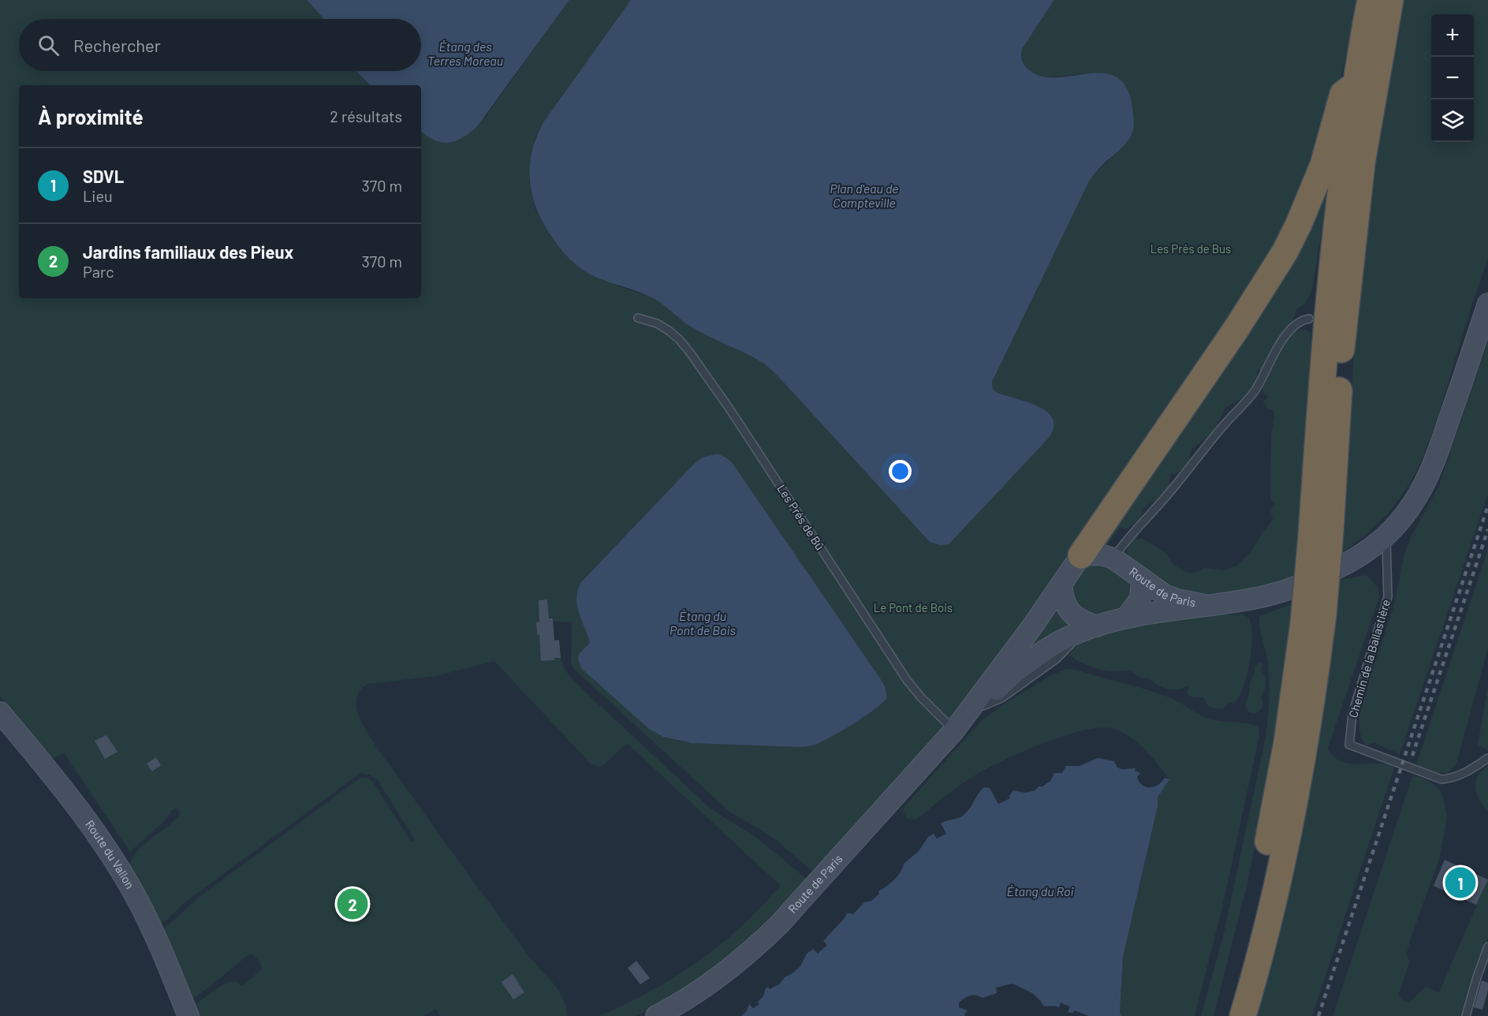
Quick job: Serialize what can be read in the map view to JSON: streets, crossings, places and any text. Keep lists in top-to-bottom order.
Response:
{
  "streets": {
    "street": ["Route de Paris", "Route du Vallon"],
    "lane": ["Les Prés de Bû", "Chemin de la Ballastière"]
  },
  "crossings": [
    ["Les Prés de Bû", "Route de Paris"]
  ],
  "water": [
    "Étang des Terres Moreau",
    "Plan d'eau de Compteville",
    "Étang du Pont de Bois",
    "Étang du Roi"
  ],
  "parks": ["Les Prés de Bus", "Le Pont de Bois"],
  "page": {
    "map_buttons": ["+", "−"],
    "search": "Rechercher",
    "heading": ["À proximité", "2 résultats"],
    "list": [
      {
        "mark": "1",
        "name": "SDVL",
        "note": "Lieu",
        "value": "370 m"
      },
      {
        "mark": "2",
        "name": "Jardins familiaux des Pieux",
        "note": "Parc",
        "value": "370 m"
      }
    ],
    "pins": ["1", "2"]
  }
}
